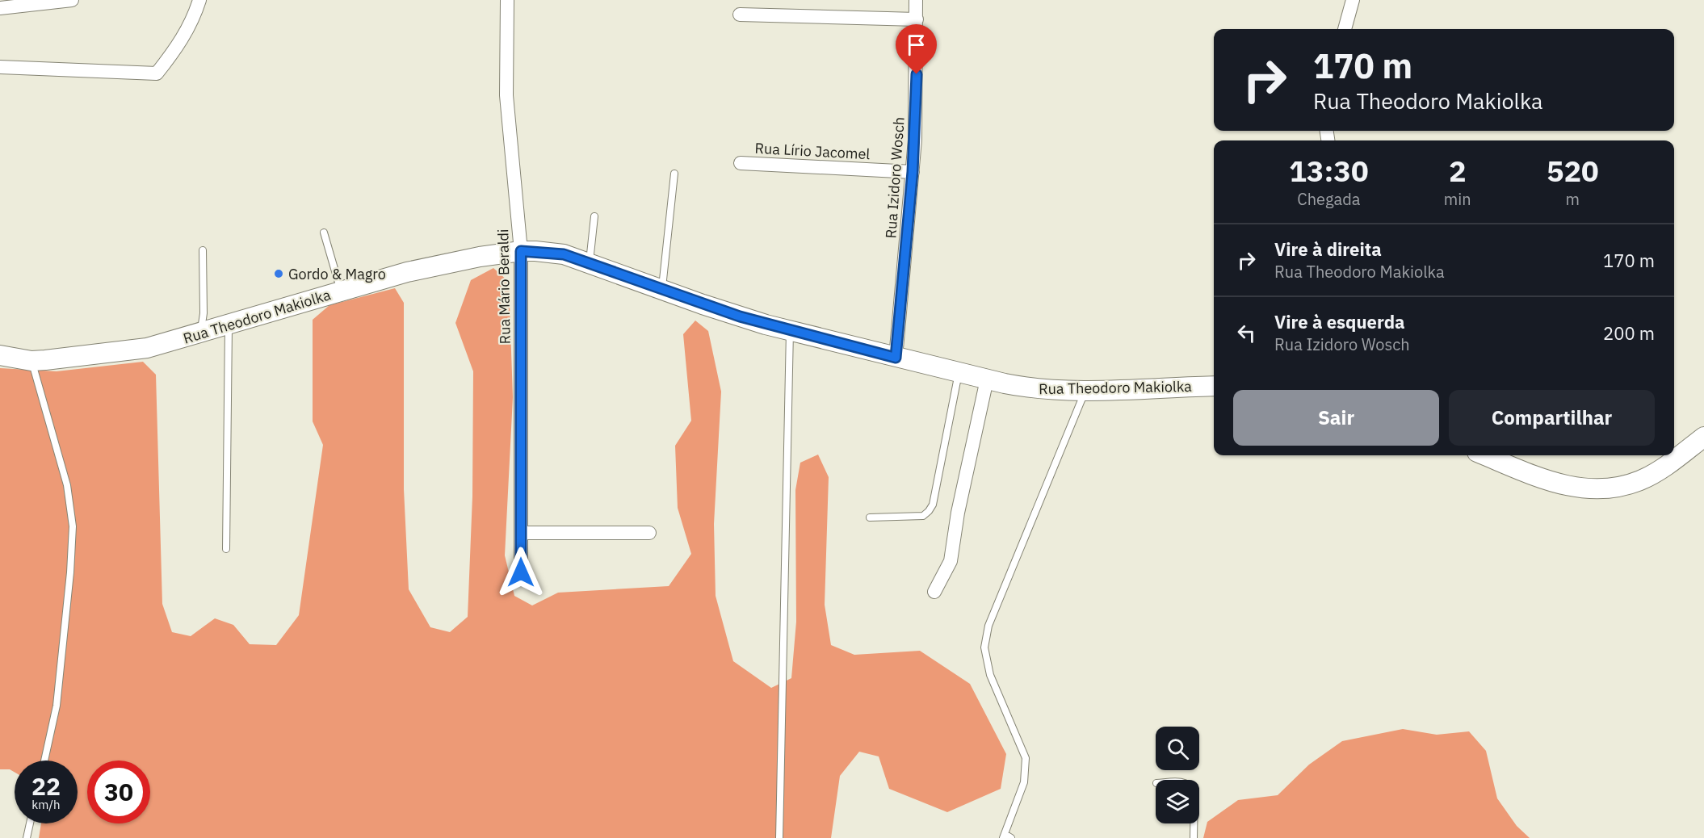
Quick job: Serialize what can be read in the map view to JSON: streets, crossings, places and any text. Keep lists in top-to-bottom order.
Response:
{
  "streets": {
    "main road": ["Rua Theodoro Makiolka"],
    "street": ["Rua Lírio Jacomel", "Rua Izidoro Wosch", "Rua Mário Beraldi"]
  },
  "crossings": [
    ["Rua Lírio Jacomel", "Rua Izidoro Wosch"],
    ["Rua Izidoro Wosch", "Rua Theodoro Makiolka"],
    ["Rua Mário Beraldi", "Rua Theodoro Makiolka"]
  ],
  "places": ["Gordo & Magro"],
  "page": {
    "turn": ["170 m", "Rua Theodoro Makiolka"],
    "eta": [
      "13:30",
      "Chegada",
      "2",
      "min",
      "520",
      "m"
    ],
    "list": [
      {
        "name": "Vire à direita",
        "note": "Rua Theodoro Makiolka",
        "value": "170 m"
      },
      {
        "name": "Vire à esquerda",
        "note": "Rua Izidoro Wosch",
        "value": "200 m"
      }
    ],
    "buttons": ["Sair", "Compartilhar"],
    "speed": "22 km/h",
    "limit": "30"
  }
}
